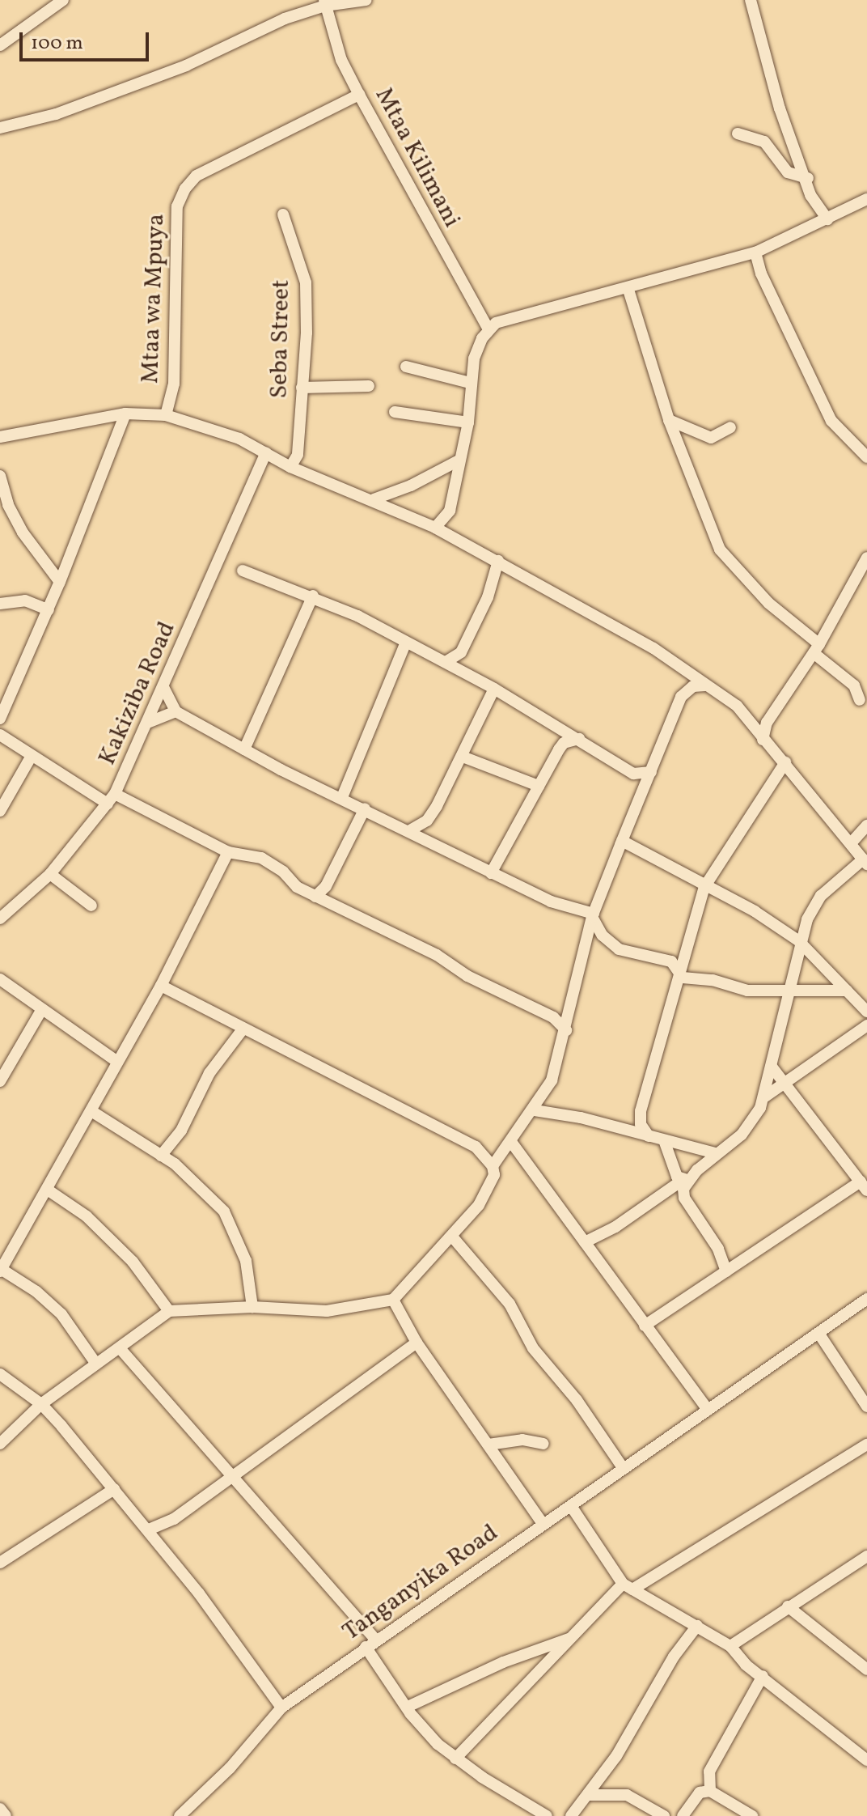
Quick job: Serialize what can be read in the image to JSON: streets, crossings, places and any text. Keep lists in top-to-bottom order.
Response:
{
  "streets": {
    "street": [
      "Mtaa Kilimani",
      "Mtaa wa Mpuya",
      "Seba Street",
      "Kakiziba Road",
      "Tanganyika Road"
    ]
  },
  "crossings": [
    ["Mtaa Kilimani", "Mtaa wa Mpuya"]
  ],
  "scale_bar": "100 m"
}
